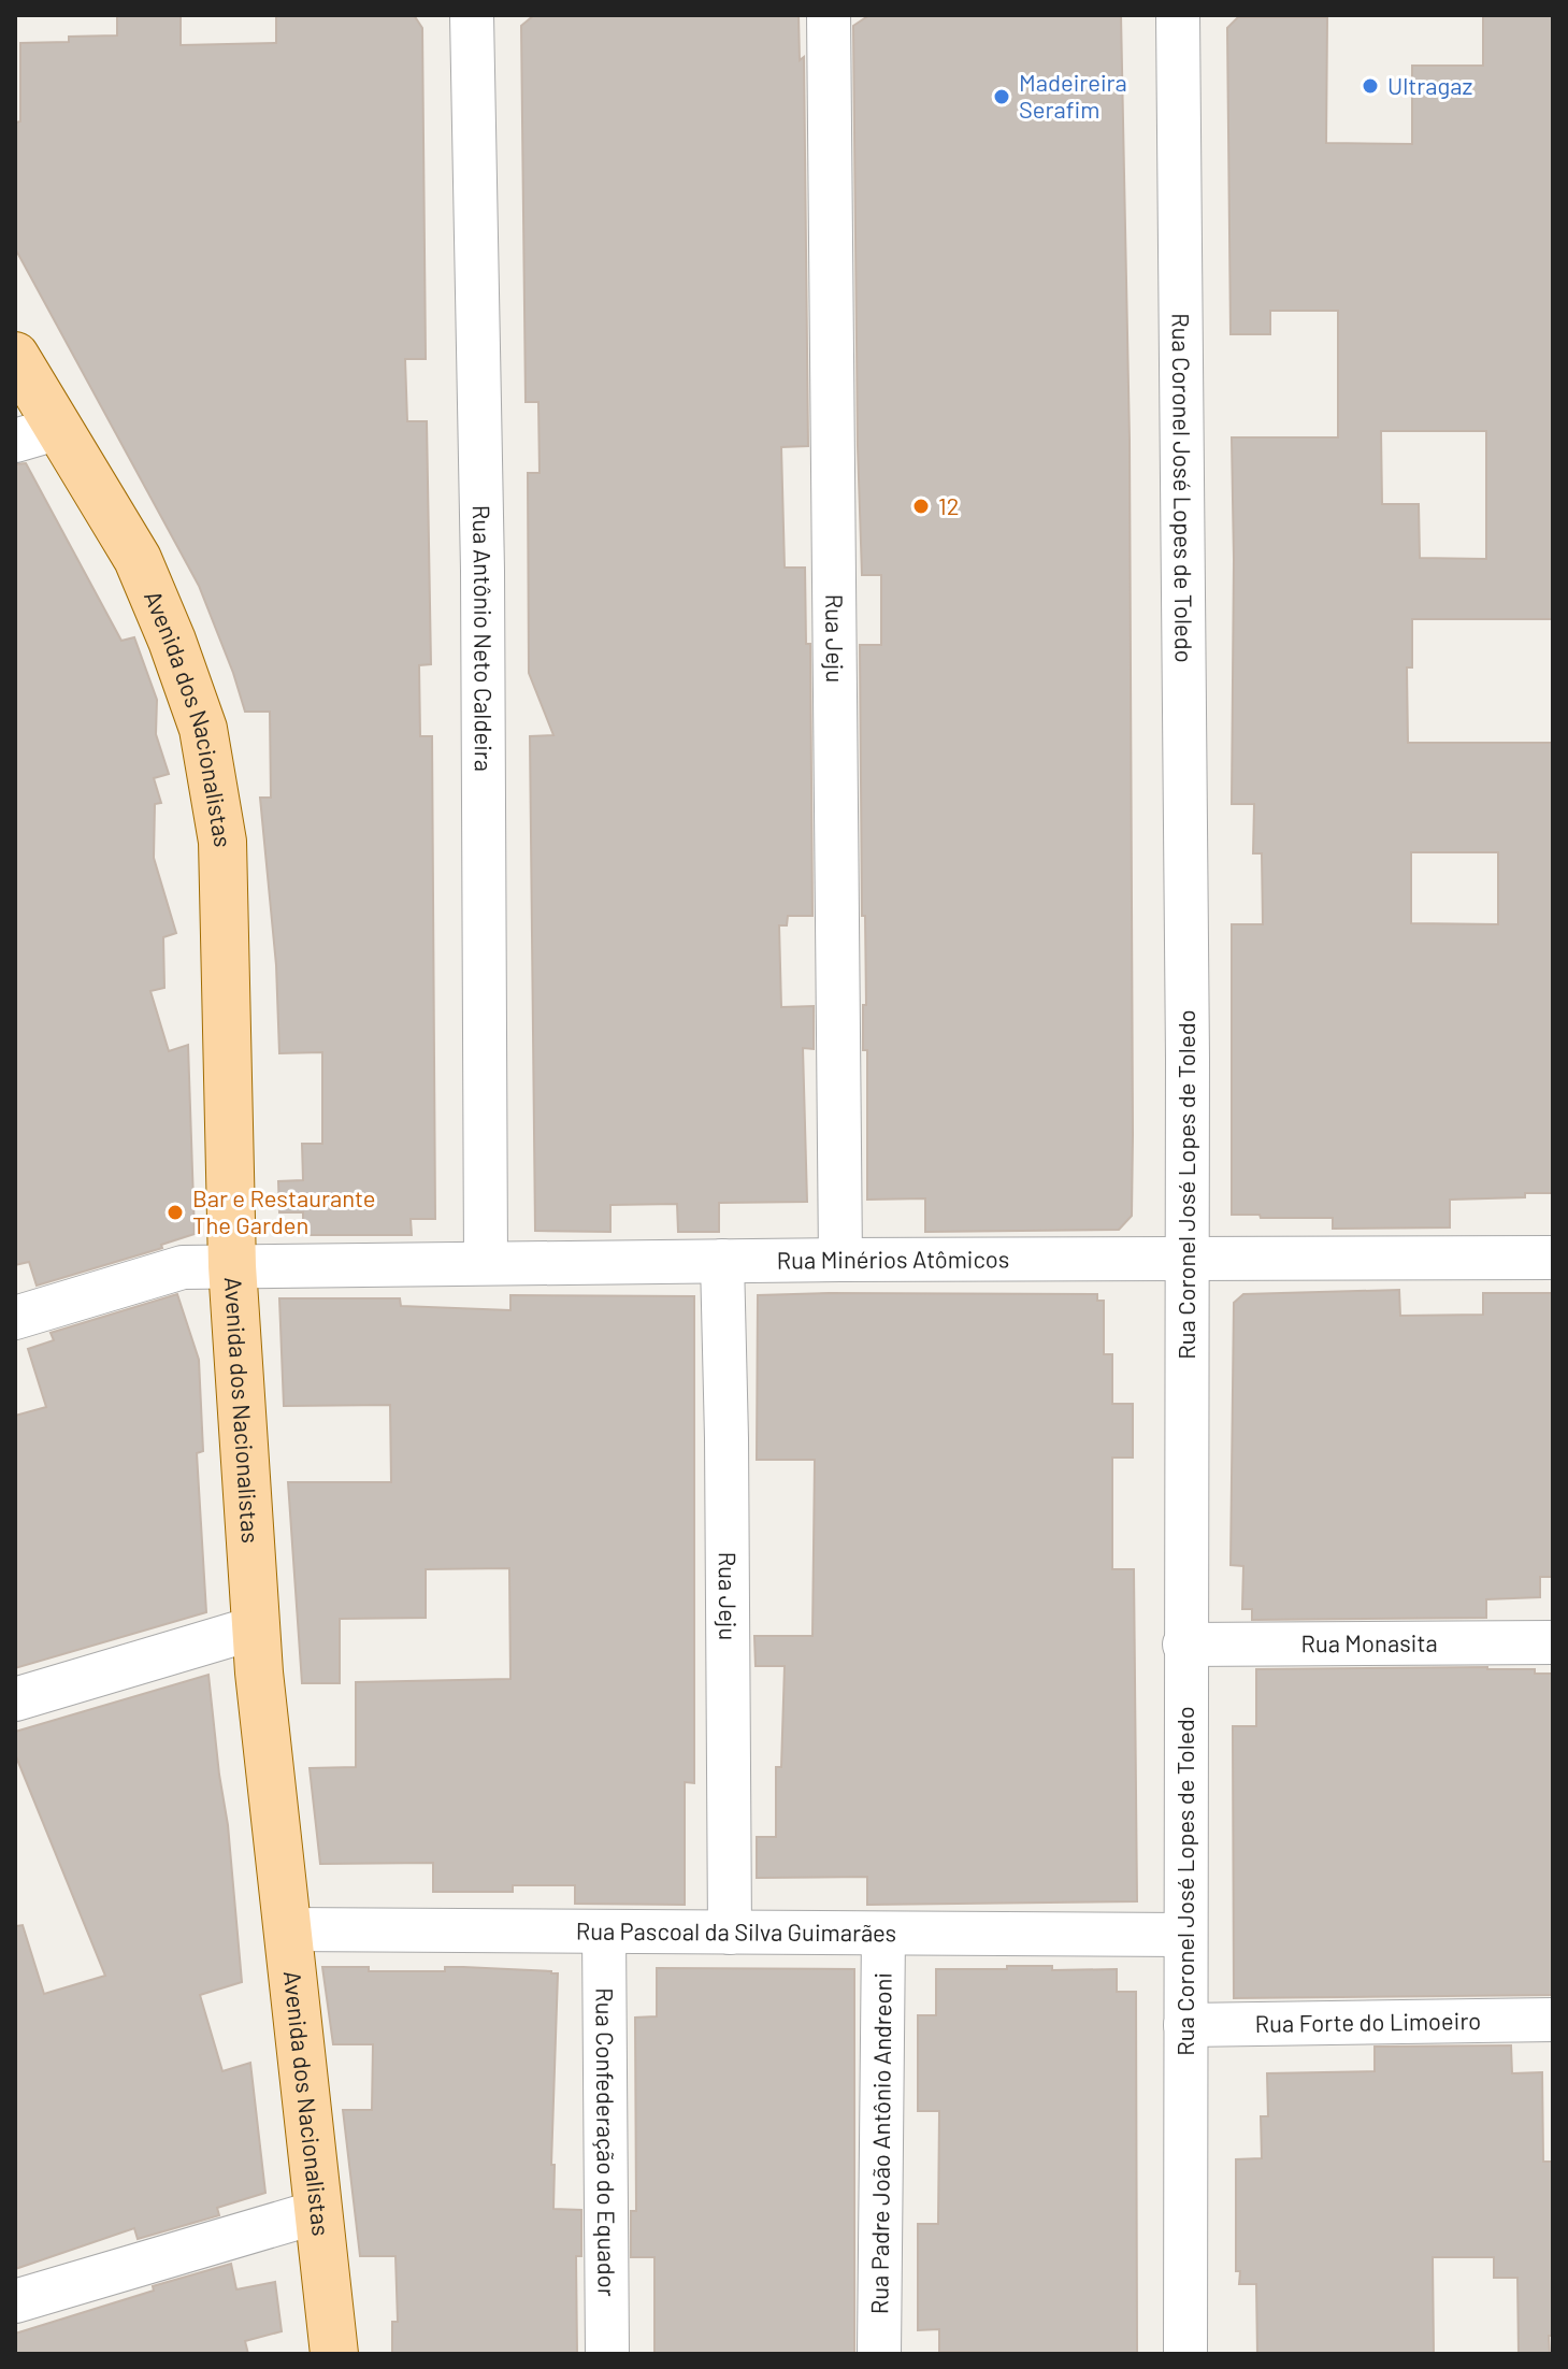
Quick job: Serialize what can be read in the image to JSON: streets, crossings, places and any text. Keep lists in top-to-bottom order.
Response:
{
  "streets": {
    "main road": ["Avenida dos Nacionalistas"],
    "street": [
      "Rua Coronel José Lopes de Toledo",
      "Rua Jeju",
      "Rua Antônio Neto Caldeira",
      "Rua Minérios Atômicos",
      "Rua Monasita",
      "Rua Pascoal da Silva Guimarães",
      "Rua Forte do Limoeiro",
      "Rua Confederação do Equador",
      "Rua Padre João Antônio Andreoni"
    ]
  },
  "crossings": [
    ["Rua Coronel José Lopes de Toledo", "Rua Minérios Atômicos"],
    ["Rua Coronel José Lopes de Toledo", "Rua Monasita"],
    ["Rua Coronel José Lopes de Toledo", "Rua Pascoal da Silva Guimarães"],
    ["Rua Coronel José Lopes de Toledo", "Rua Forte do Limoeiro"],
    ["Rua Jeju", "Rua Minérios Atômicos"],
    ["Rua Jeju", "Rua Pascoal da Silva Guimarães"],
    ["Rua Antônio Neto Caldeira", "Rua Minérios Atômicos"],
    ["Avenida dos Nacionalistas", "Rua Minérios Atômicos"],
    ["Avenida dos Nacionalistas", "Rua Pascoal da Silva Guimarães"],
    ["Rua Pascoal da Silva Guimarães", "Rua Confederação do Equador"],
    ["Rua Pascoal da Silva Guimarães", "Rua Padre João Antônio Andreoni"]
  ],
  "places": [
    "Ultragaz",
    "Madeireira Serafim",
    "12",
    "Bar e Restaurante The Garden"
  ]
}
